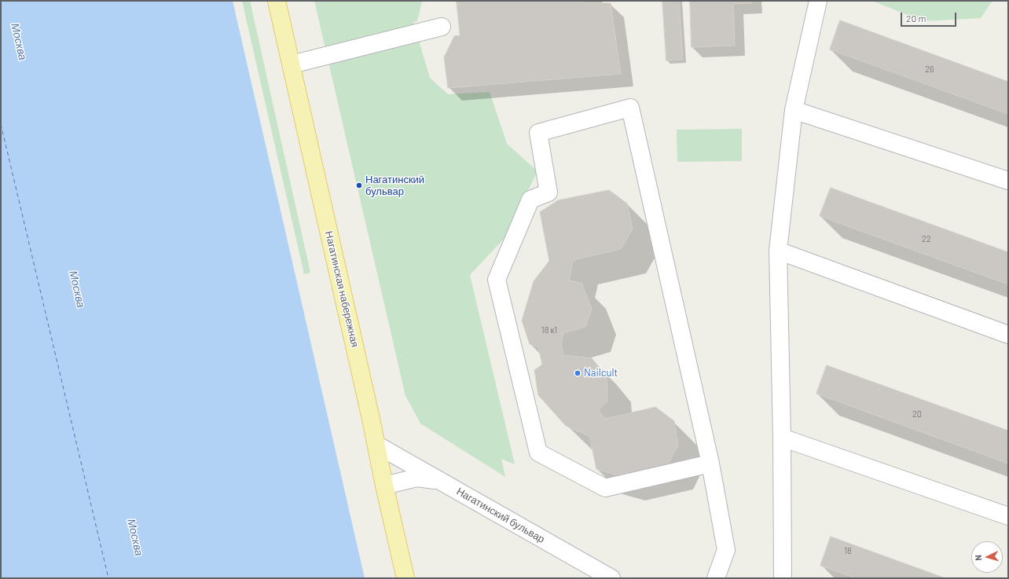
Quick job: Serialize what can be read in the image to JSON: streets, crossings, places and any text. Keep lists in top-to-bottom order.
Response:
{
  "streets": {
    "main road": ["Нагатинская набережная"],
    "street": ["Нагатинский бульвар"]
  },
  "crossings": [
    ["Нагатинская набережная", "Нагатинский бульвар"]
  ],
  "water": ["Москва"],
  "places": ["Нагатинский бульвар", "Nailcult"],
  "house_numbers": [
    "26",
    "22",
    "18 к1",
    "20",
    "18"
  ],
  "scale_bar": "20 m",
  "north": "left"
}
